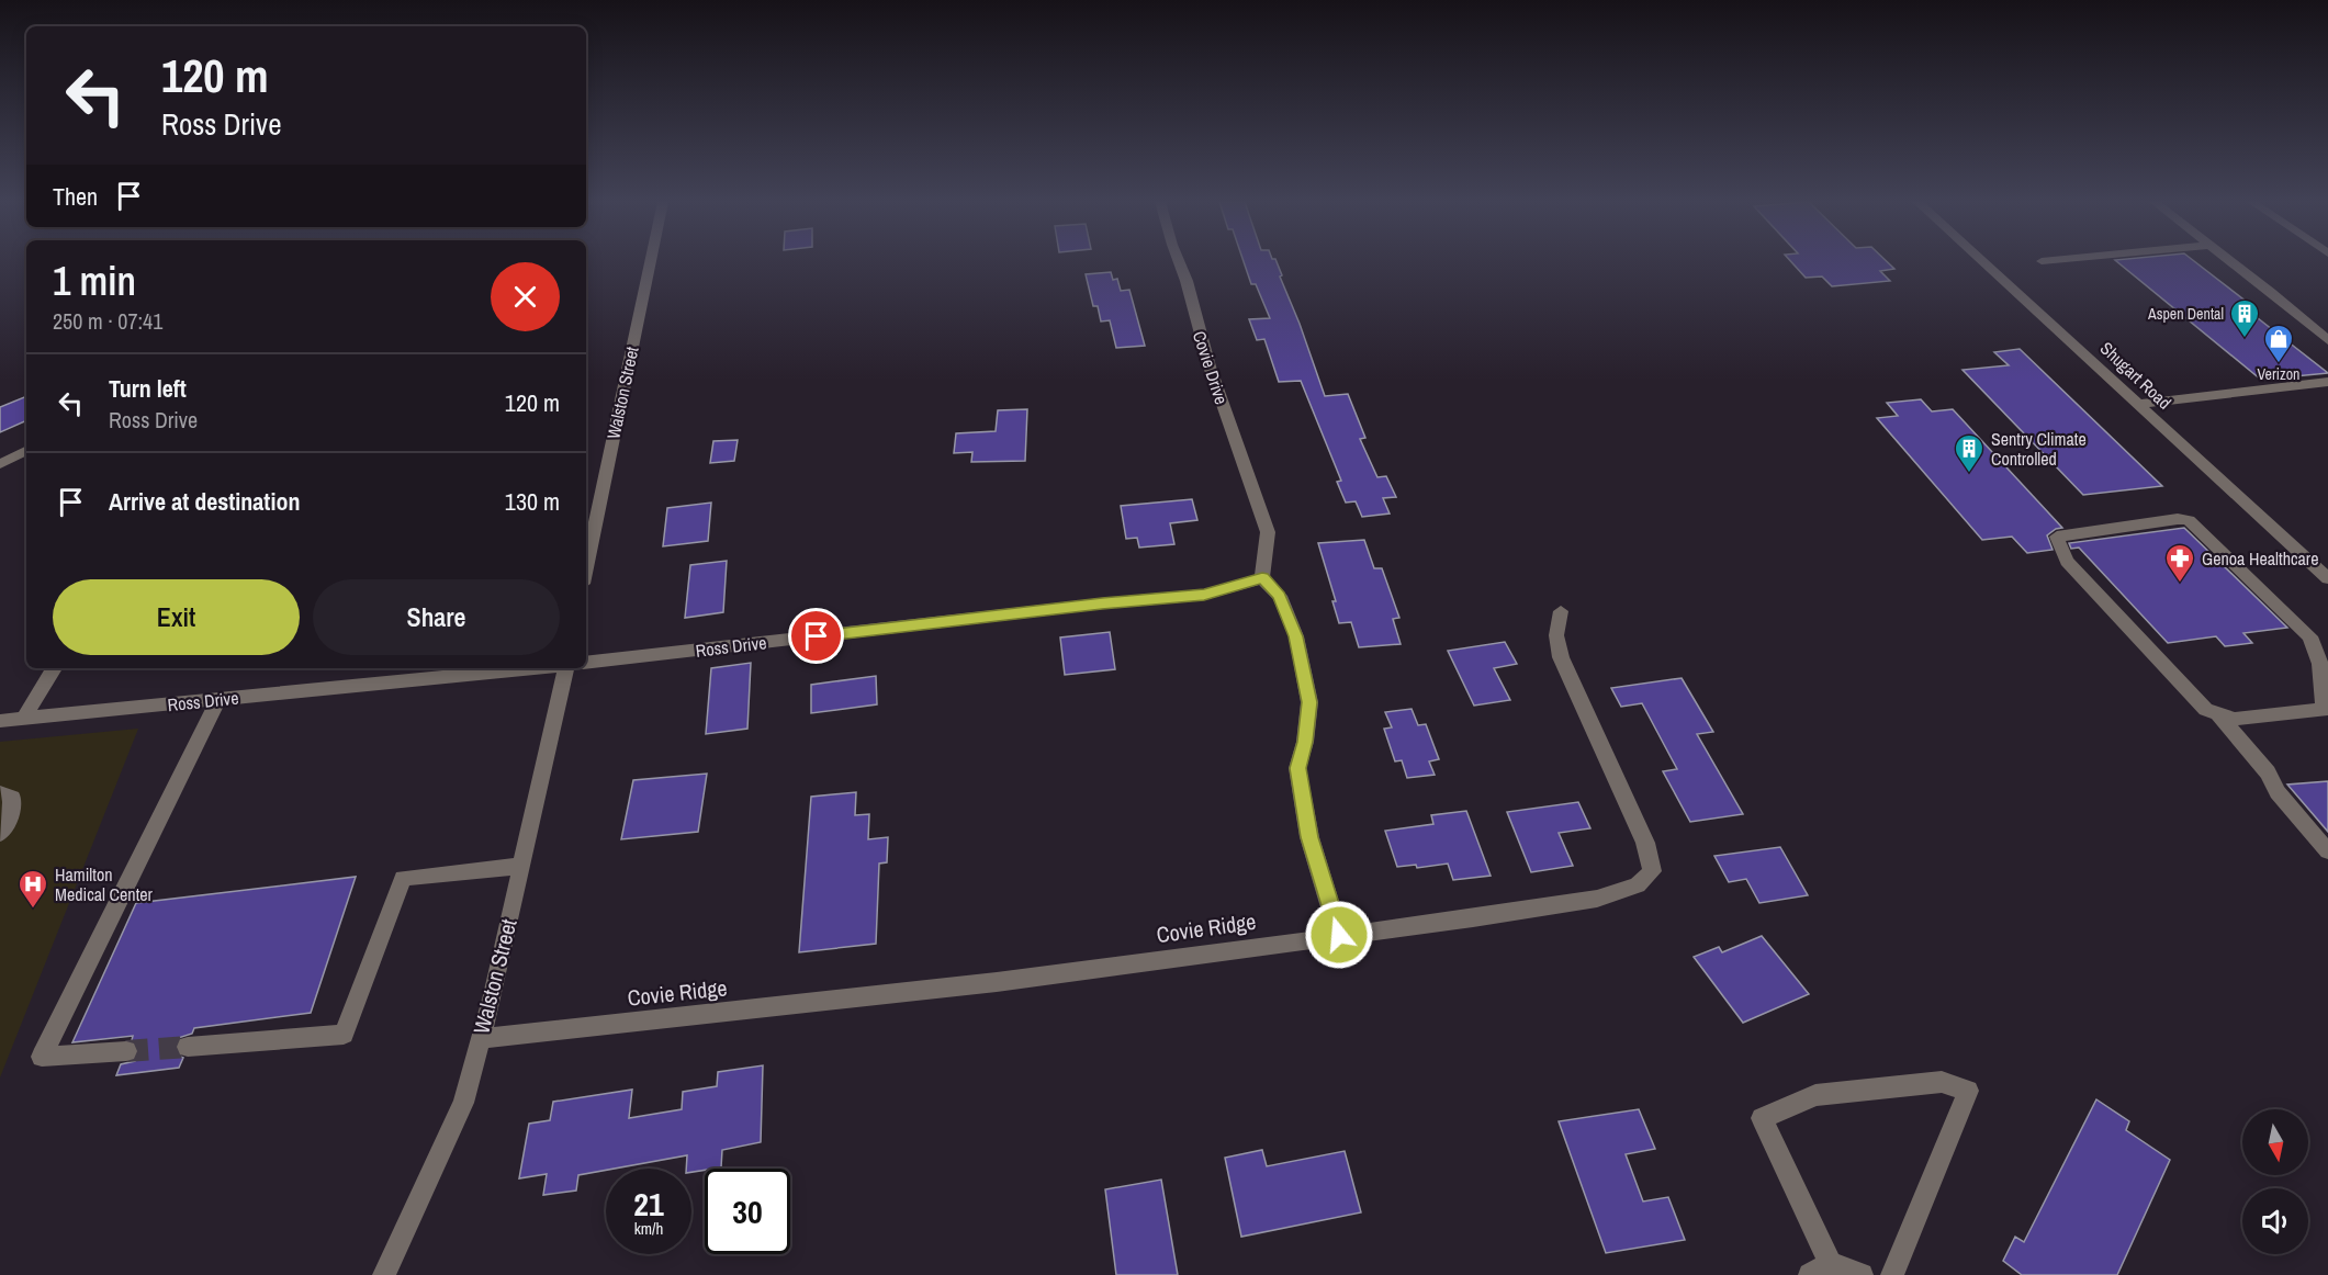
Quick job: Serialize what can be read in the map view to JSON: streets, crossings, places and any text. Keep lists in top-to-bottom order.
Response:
{
  "streets": {
    "street": [
      "Covie Drive",
      "Shugart Road",
      "Walston Street",
      "Ross Drive",
      "Covie Ridge"
    ]
  },
  "crossings": [
    ["Covie Drive", "Ross Drive"],
    ["Walston Street", "Covie Ridge"]
  ],
  "places": {
    "building": ["Aspen Dental", "Sentry Climate Controlled"],
    "shop": ["Verizon"],
    "pharmacy": ["Genoa Healthcare"],
    "hospital": ["Hamilton Medical Center"]
  },
  "north": "bottom",
  "page": {
    "turn": ["120 m", "Ross Drive"],
    "then": "Then",
    "heading": ["1 min", "250 m · 07:41"],
    "list": [
      {
        "name": "Turn left",
        "note": "Ross Drive",
        "value": "120 m"
      },
      {
        "name": "Arrive at destination",
        "value": "130 m"
      }
    ],
    "buttons": ["Exit", "Share"],
    "speed": "21 km/h",
    "limit": "30"
  }
}
